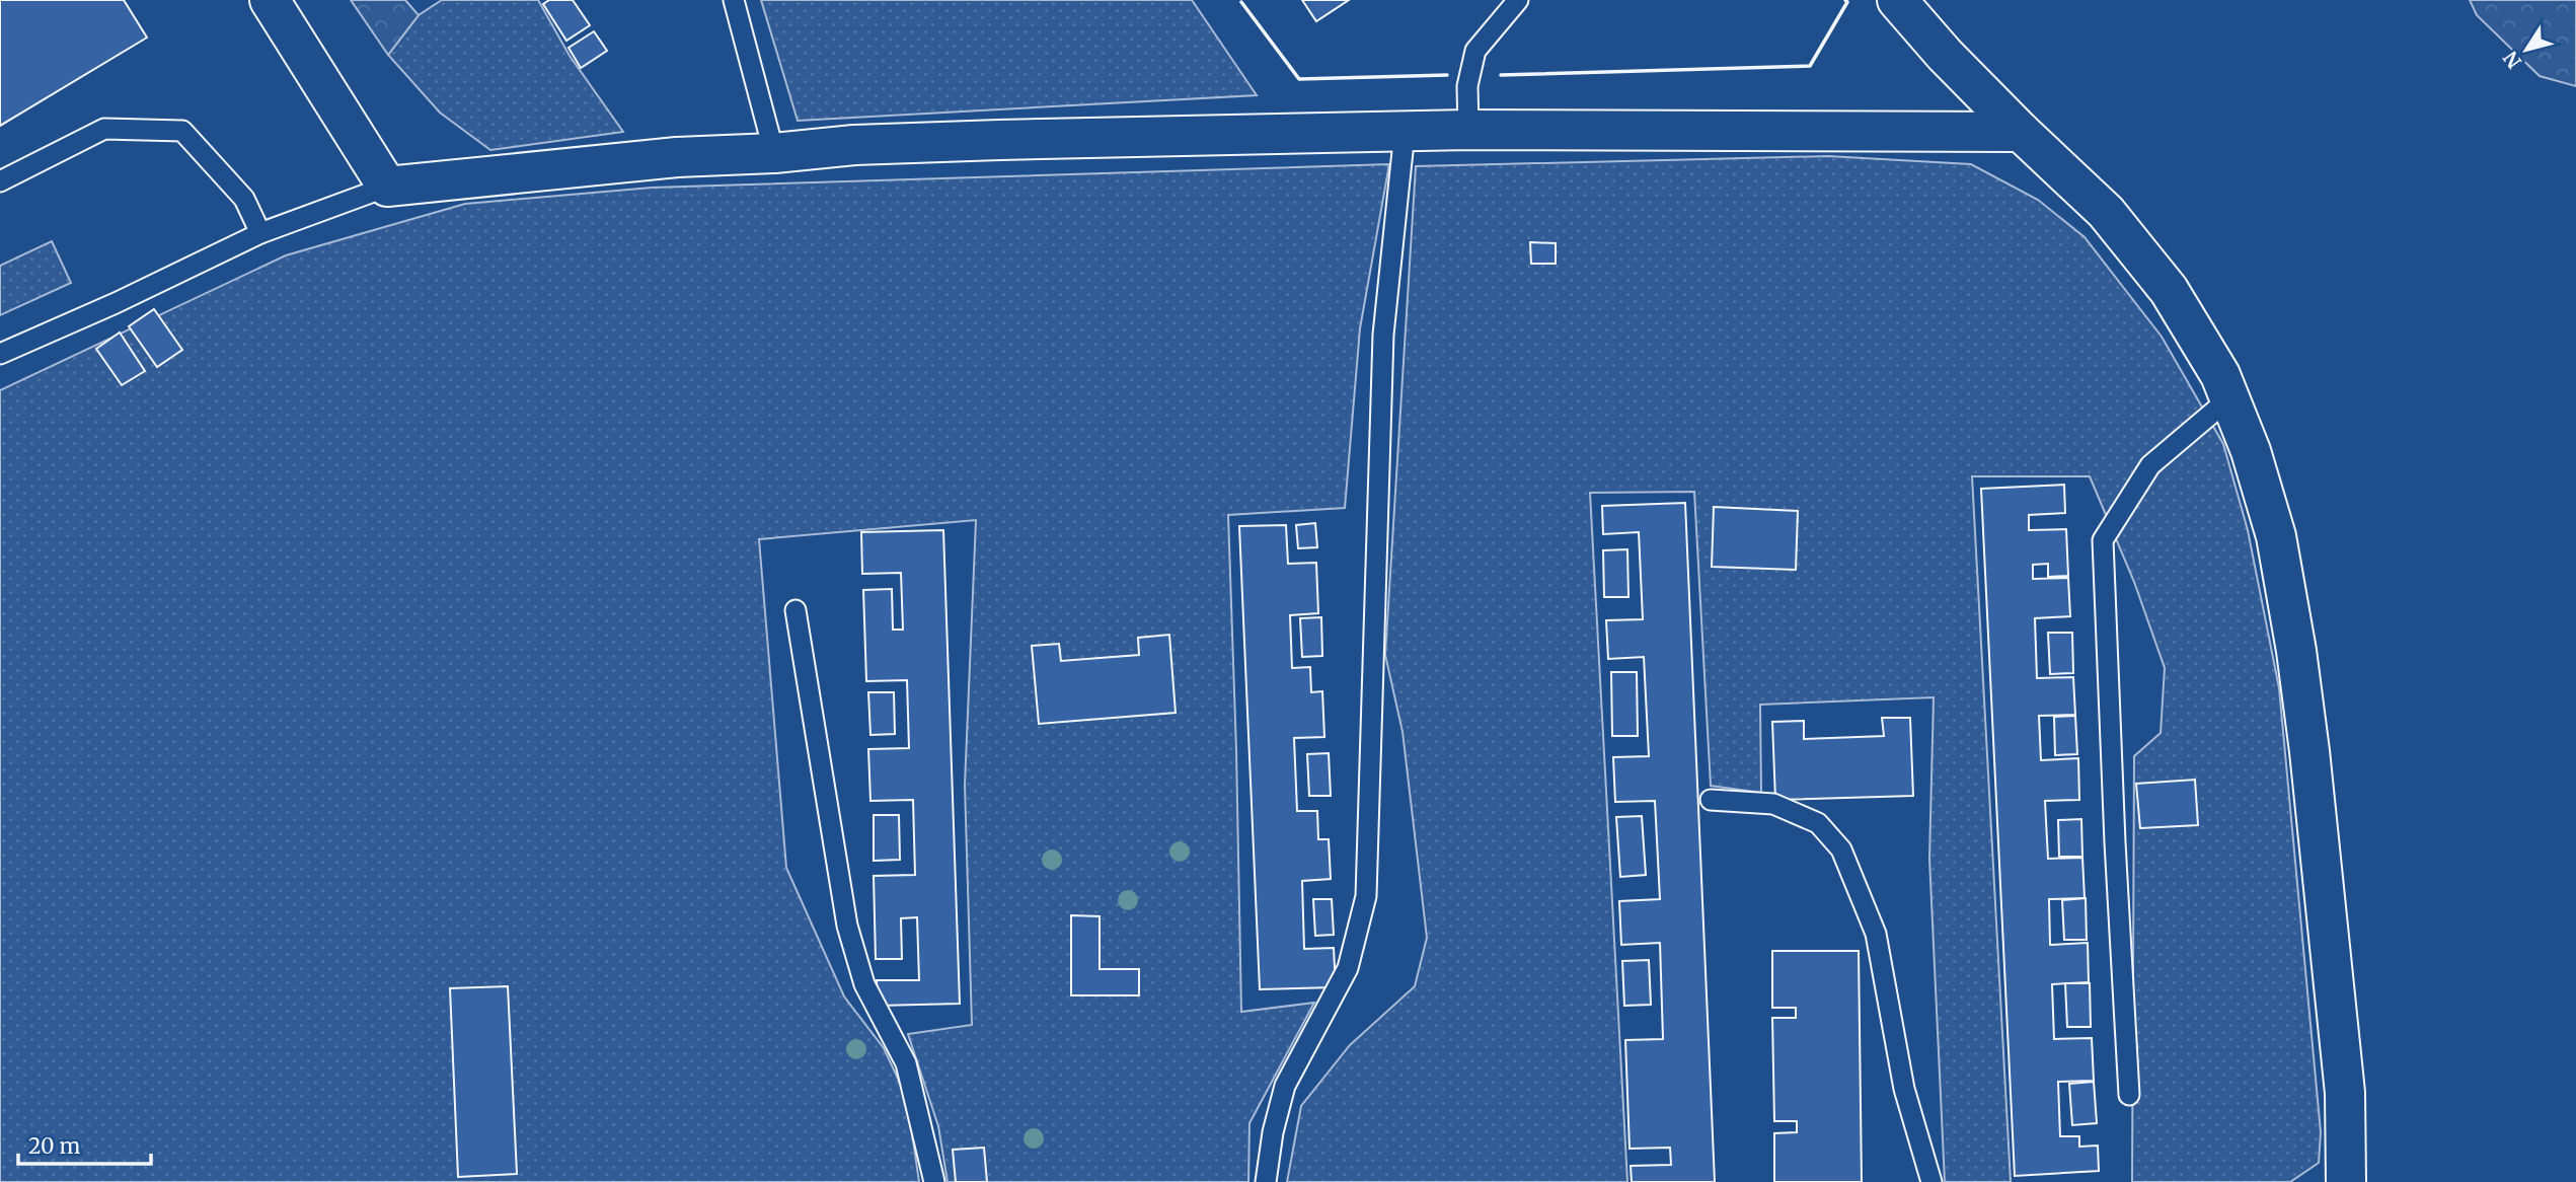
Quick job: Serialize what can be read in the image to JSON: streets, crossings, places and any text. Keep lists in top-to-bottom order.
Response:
{
  "scale_bar": "20 m",
  "north": "bottom left"
}
